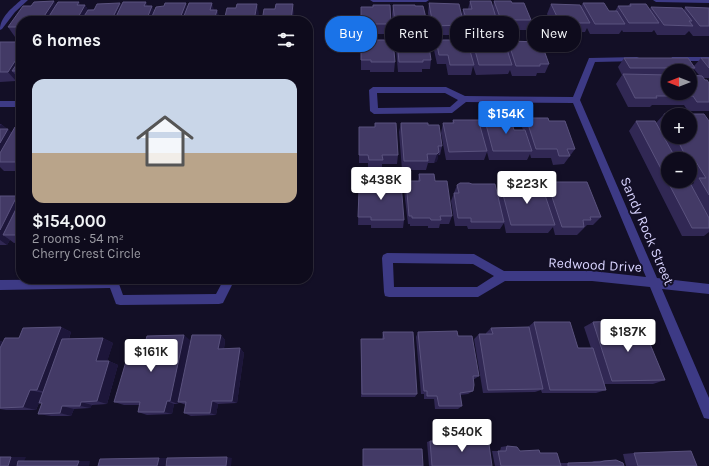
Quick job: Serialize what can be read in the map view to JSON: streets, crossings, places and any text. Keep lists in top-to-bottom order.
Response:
{
  "streets": {
    "street": ["Sandy Rock Street", "Redwood Drive"]
  },
  "crossings": [
    ["Sandy Rock Street", "Redwood Drive"]
  ],
  "north": "left",
  "page": {
    "chip": [
      "Buy",
      "Rent",
      "Filters",
      "New"
    ],
    "heading": "6 homes",
    "map_buttons": ["+", "−"],
    "list": [
      {
        "name": "$154,000",
        "note": "2 rooms · 54 m² · Cherry Crest Circle"
      }
    ],
    "price": [
      "$154K",
      "$438K",
      "$223K",
      "$187K",
      "$161K",
      "$540K"
    ]
  }
}
